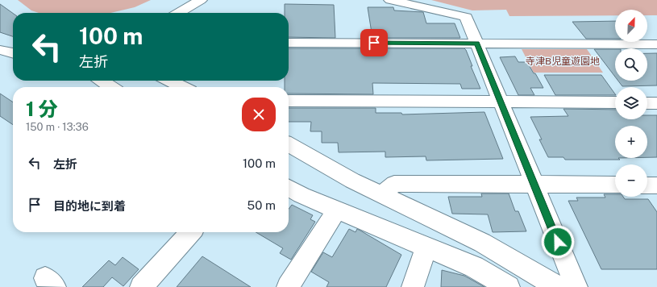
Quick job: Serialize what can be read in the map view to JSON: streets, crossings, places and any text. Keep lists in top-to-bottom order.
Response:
{
  "parks": ["寺津B児童遊園地"],
  "north": "top right",
  "page": {
    "map_buttons": ["+", "−"],
    "turn": ["100 m", "左折"],
    "heading": ["1 分", "150 m · 13:36"],
    "list": [
      {
        "name": "左折",
        "value": "100 m"
      },
      {
        "name": "目的地に到着",
        "value": "50 m"
      }
    ]
  }
}
